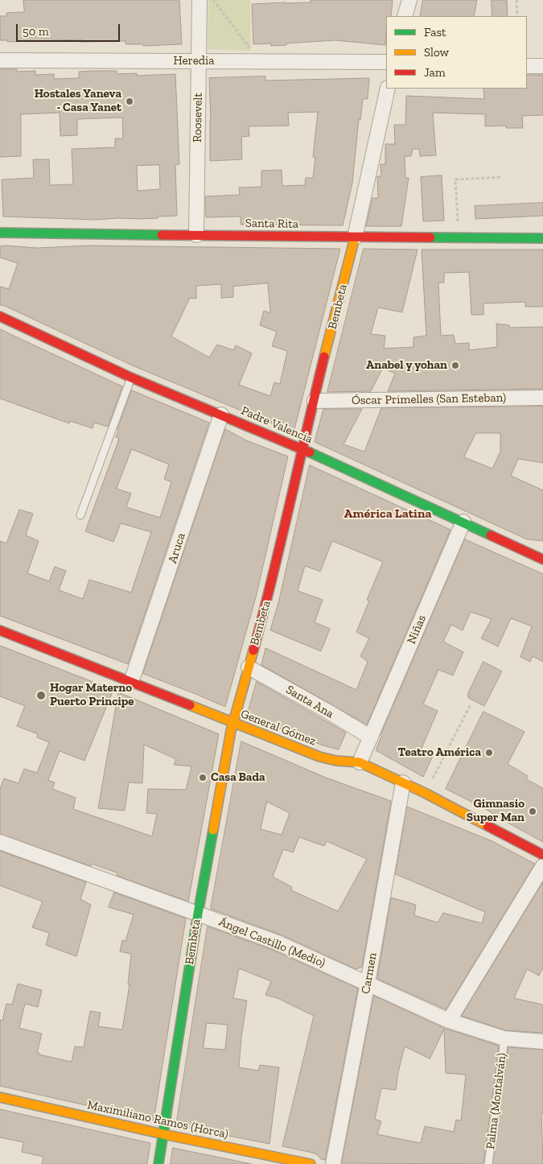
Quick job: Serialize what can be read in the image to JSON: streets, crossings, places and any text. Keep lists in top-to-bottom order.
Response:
{
  "streets": {
    "street": [
      "Heredia",
      "Roosevelt",
      "Santa Rita",
      "Bembeta",
      "Óscar Primelles (San Esteban)",
      "Padre Valencia",
      "Aruca",
      "Niñas",
      "Santa Ana",
      "General Gómez",
      "Ángel Castillo (Medio)",
      "Carmen",
      "Maximiliano Ramos (Horca)"
    ],
    "lane": ["Palma (Montalván)"]
  },
  "crossings": [
    ["Heredia", "Roosevelt"],
    ["Roosevelt", "Santa Rita"],
    ["Santa Rita", "Bembeta"],
    ["Bembeta", "Óscar Primelles (San Esteban)"],
    ["Bembeta", "Padre Valencia"],
    ["Bembeta", "Santa Ana"],
    ["Bembeta", "General Gómez"],
    ["Bembeta", "Ángel Castillo (Medio)"],
    ["Bembeta", "Maximiliano Ramos (Horca)"],
    ["Padre Valencia", "Aruca"],
    ["Padre Valencia", "Niñas"],
    ["Aruca", "General Gómez"],
    ["Niñas", "Santa Ana"],
    ["Niñas", "General Gómez"],
    ["General Gómez", "Carmen"],
    ["Ángel Castillo (Medio)", "Carmen"],
    ["Ángel Castillo (Medio)", "Palma (Montalván)"]
  ],
  "districts": ["América Latina"],
  "places": [
    "Hostales Yaneva - Casa Yanet",
    "Anabel y yohan",
    "Hogar Materno Puerto Principe",
    "Teatro América",
    "Casa Bada",
    "Gimnasio Super Man"
  ],
  "legend": ["Fast", "Slow", "Jam"],
  "scale_bar": "50 m"
}
